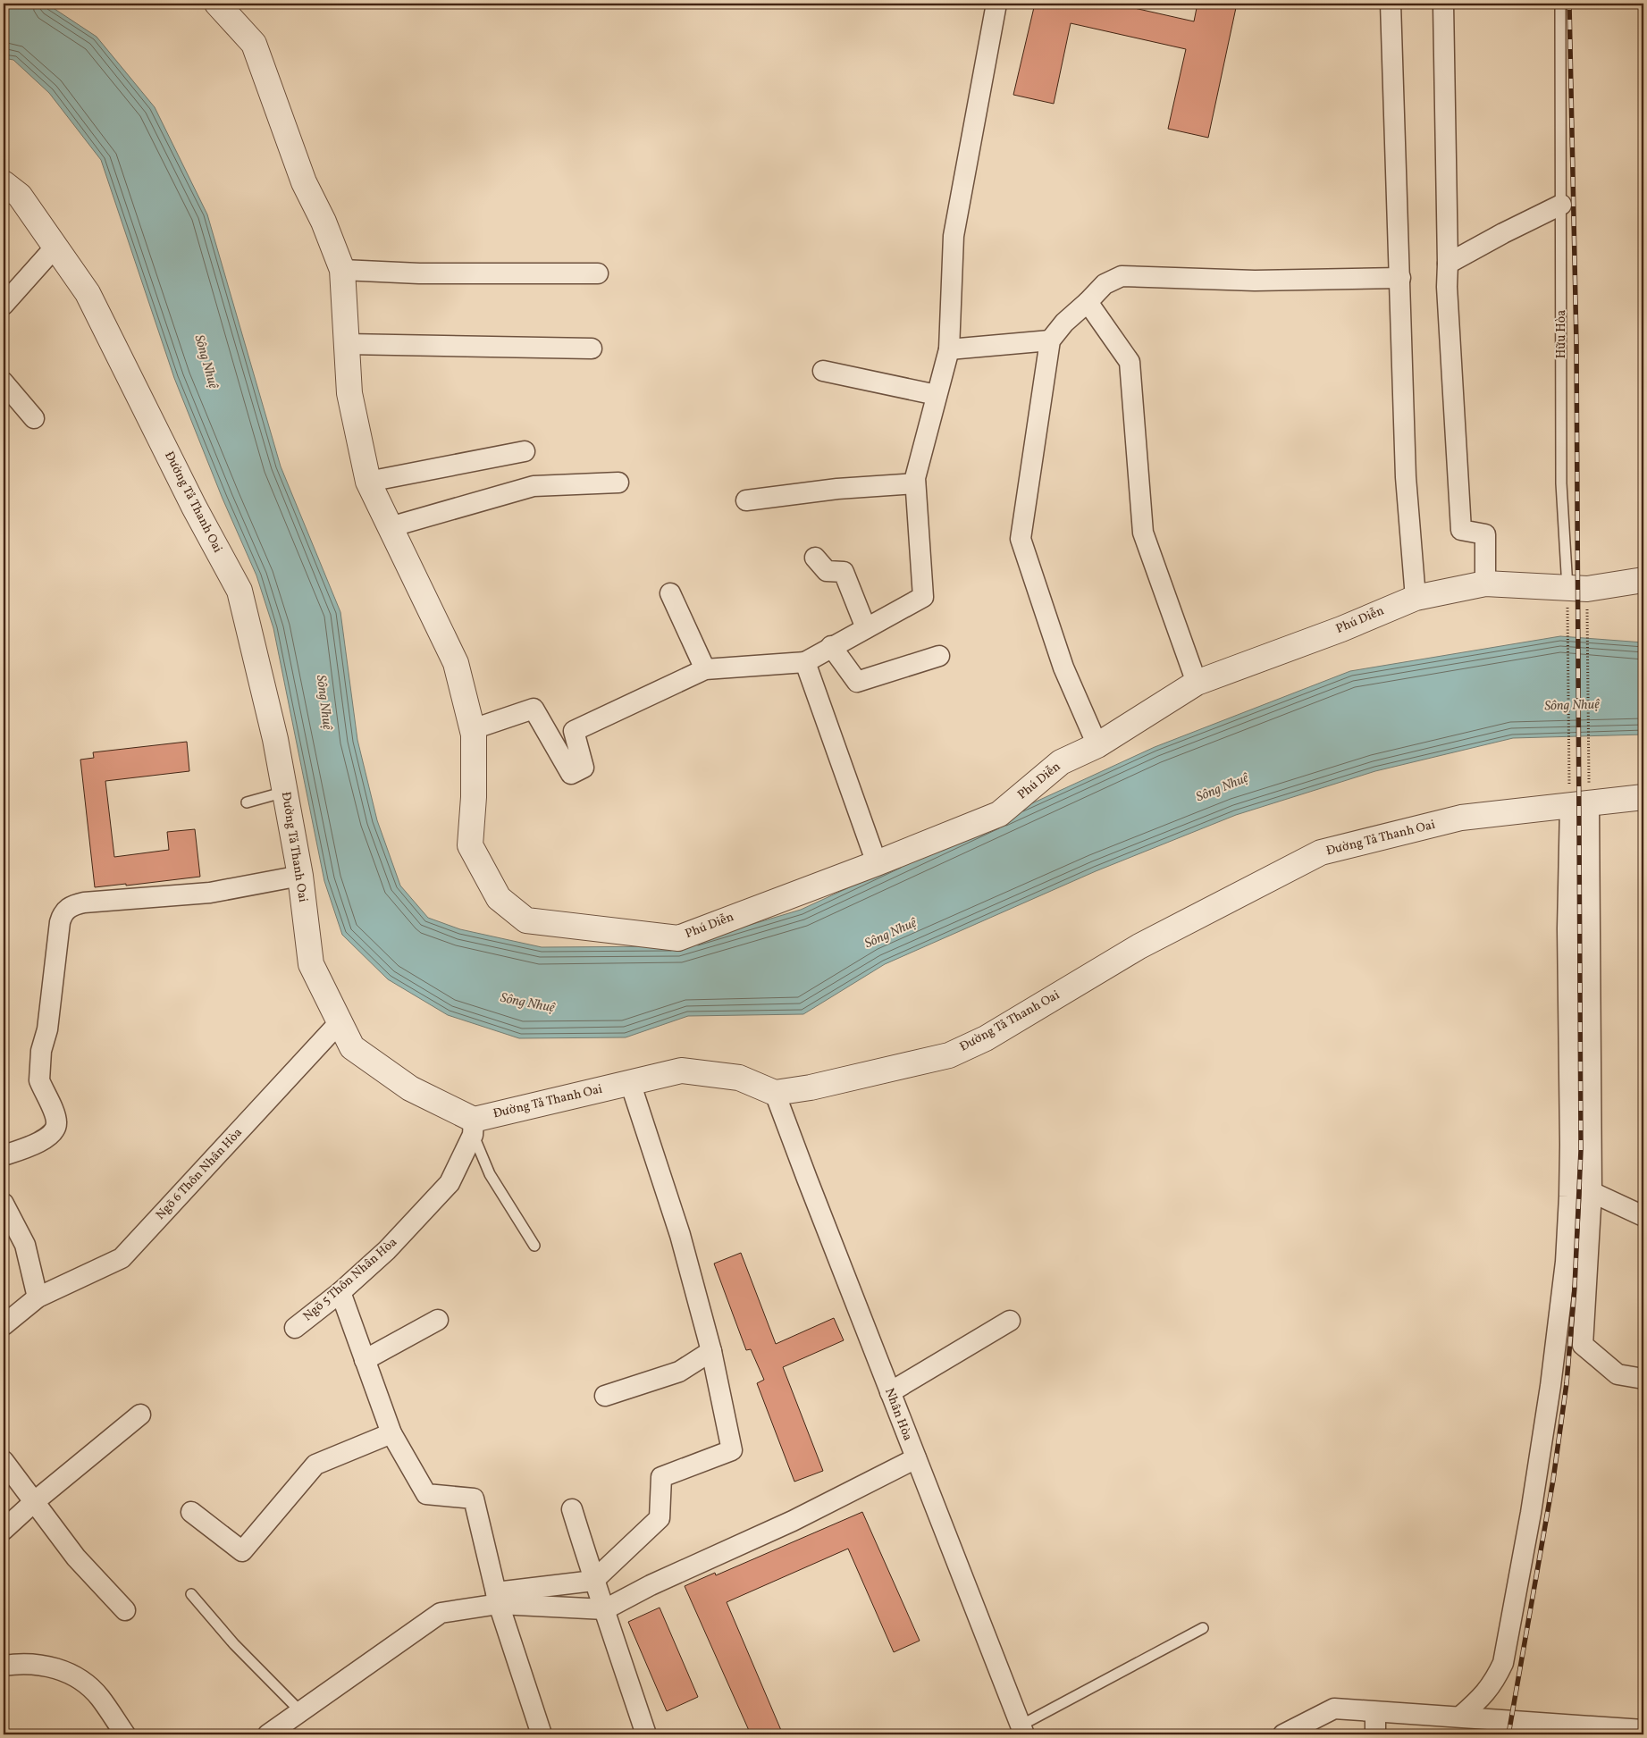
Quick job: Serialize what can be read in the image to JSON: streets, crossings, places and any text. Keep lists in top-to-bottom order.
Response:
{
  "streets": {
    "street": [
      "Đường Tả Thanh Oai",
      "Phú Diễn",
      "Ngõ 6 Thôn Nhân Hòa",
      "Ngõ 5 Thôn Nhân Hòa",
      "Nhân Hòa"
    ],
    "lane": ["Hữu Hòa"]
  },
  "crossings": [
    ["Hữu Hòa", "Phú Diễn"],
    ["Đường Tả Thanh Oai", "Ngõ 6 Thôn Nhân Hòa"],
    ["Đường Tả Thanh Oai", "Ngõ 5 Thôn Nhân Hòa"],
    ["Đường Tả Thanh Oai", "Nhân Hòa"]
  ],
  "water": ["Sông Nhuệ"]
}
